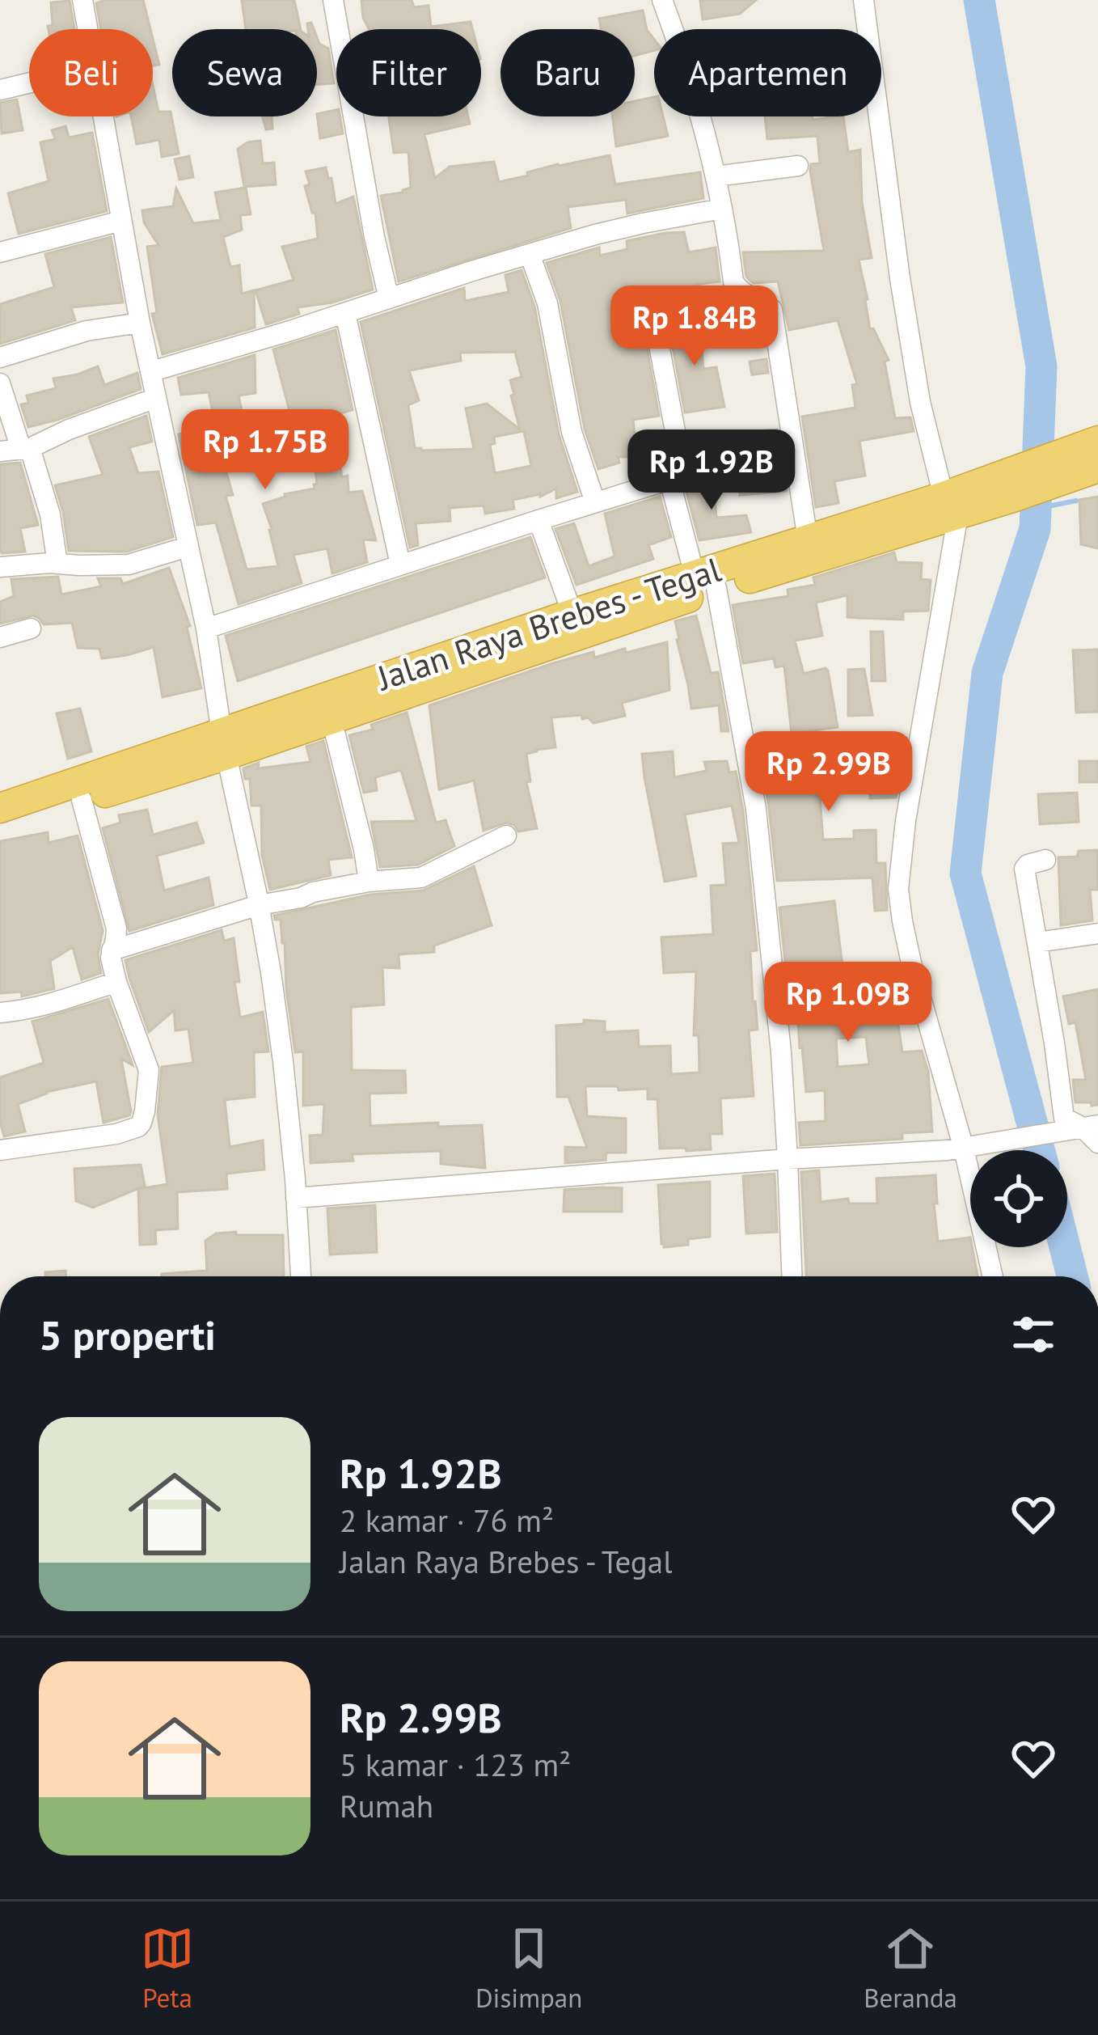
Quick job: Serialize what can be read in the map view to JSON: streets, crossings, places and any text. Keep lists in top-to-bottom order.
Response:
{
  "streets": {
    "highway": ["Jalan Raya Brebes - Tegal"]
  },
  "page": {
    "chip": [
      "Beli",
      "Sewa",
      "Filter",
      "Baru",
      "Apartemen"
    ],
    "price": [
      "Rp 1.84B",
      "Rp 1.75B",
      "Rp 1.92B",
      "Rp 2.99B",
      "Rp 1.09B"
    ],
    "heading": "5 properti",
    "list": [
      {
        "name": "Rp 1.92B",
        "note": "2 kamar · 76 m² · Jalan Raya Brebes - Tegal"
      },
      {
        "name": "Rp 2.99B",
        "note": "5 kamar · 123 m² · Rumah"
      }
    ],
    "tabs": ["Peta", "Disimpan", "Beranda"]
  }
}
